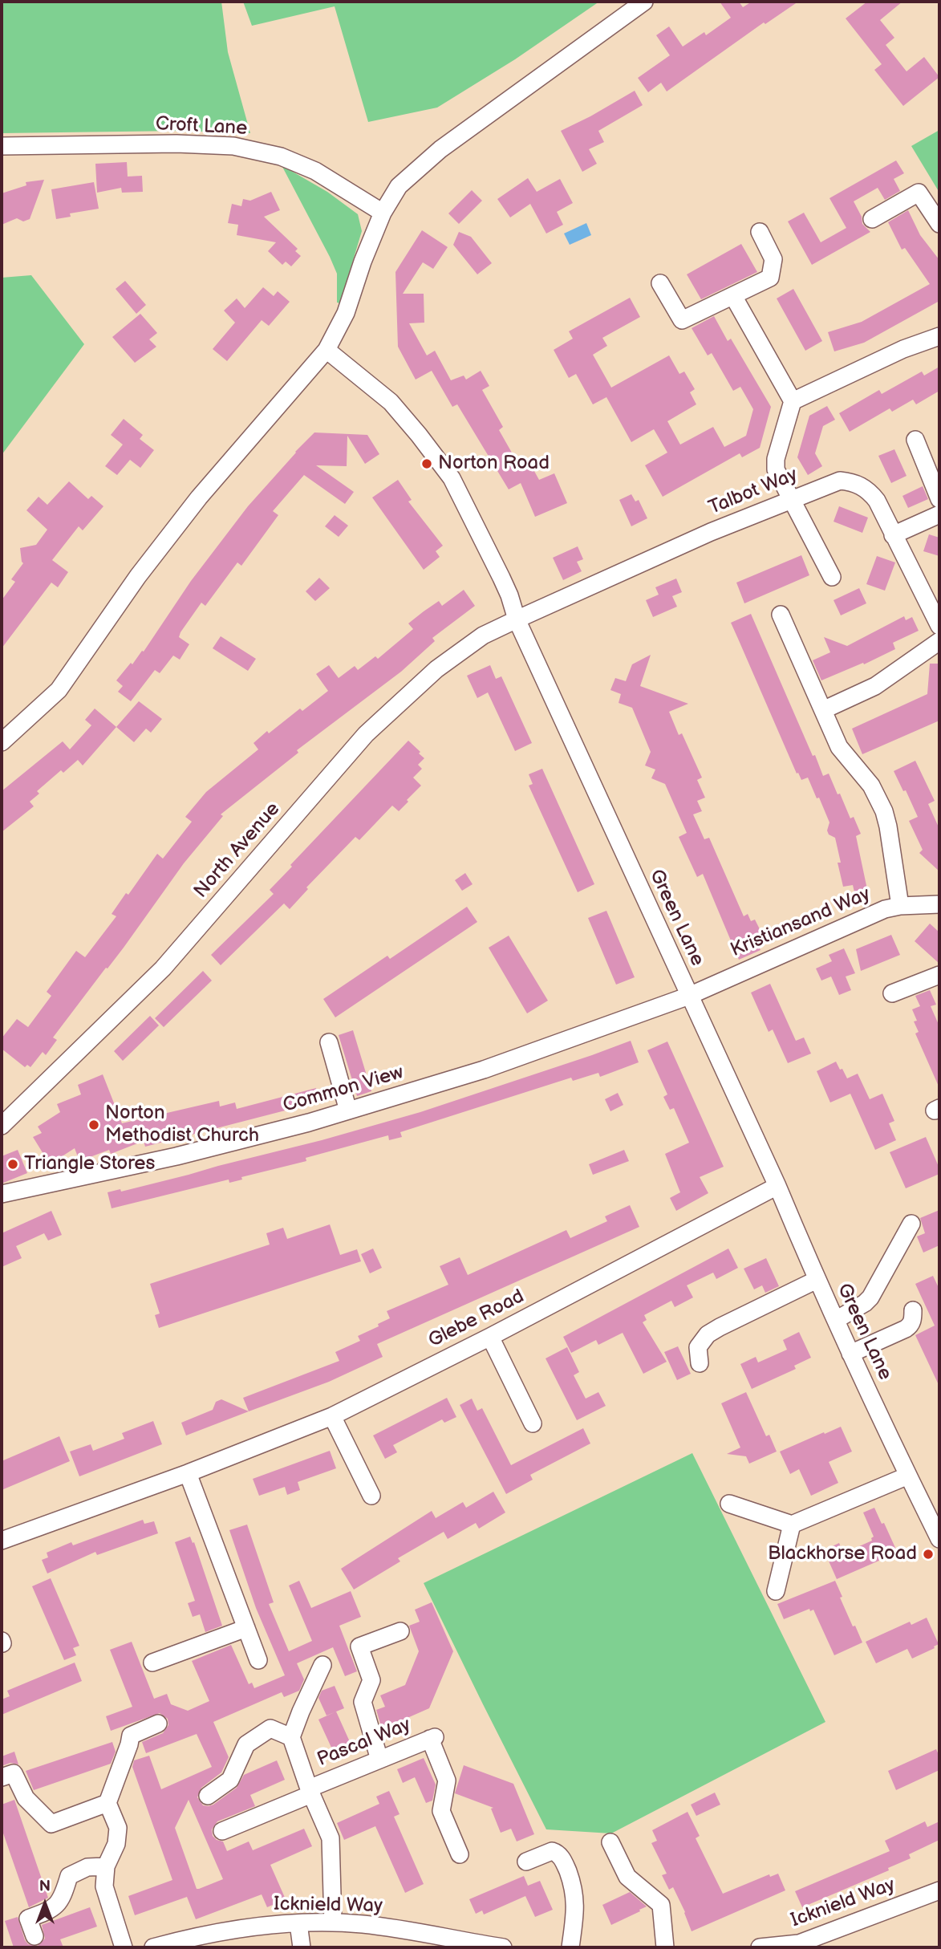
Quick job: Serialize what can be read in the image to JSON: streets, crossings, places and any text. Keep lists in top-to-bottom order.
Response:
{
  "streets": {
    "street": [
      "Croft Lane",
      "Talbot Way",
      "North Avenue",
      "Green Lane",
      "Kristiansand Way",
      "Common View",
      "Glebe Road",
      "Pascal Way",
      "Icknield Way"
    ]
  },
  "crossings": [
    ["Talbot Way", "North Avenue"],
    ["Talbot Way", "Green Lane"],
    ["North Avenue", "Green Lane"],
    ["Green Lane", "Kristiansand Way"],
    ["Green Lane", "Common View"],
    ["Green Lane", "Glebe Road"],
    ["Kristiansand Way", "Common View"],
    ["Pascal Way", "Icknield Way"]
  ],
  "places": [
    "Norton Road",
    "Norton Methodist Church",
    "Triangle Stores",
    "Blackhorse Road"
  ],
  "north": "top"
}
